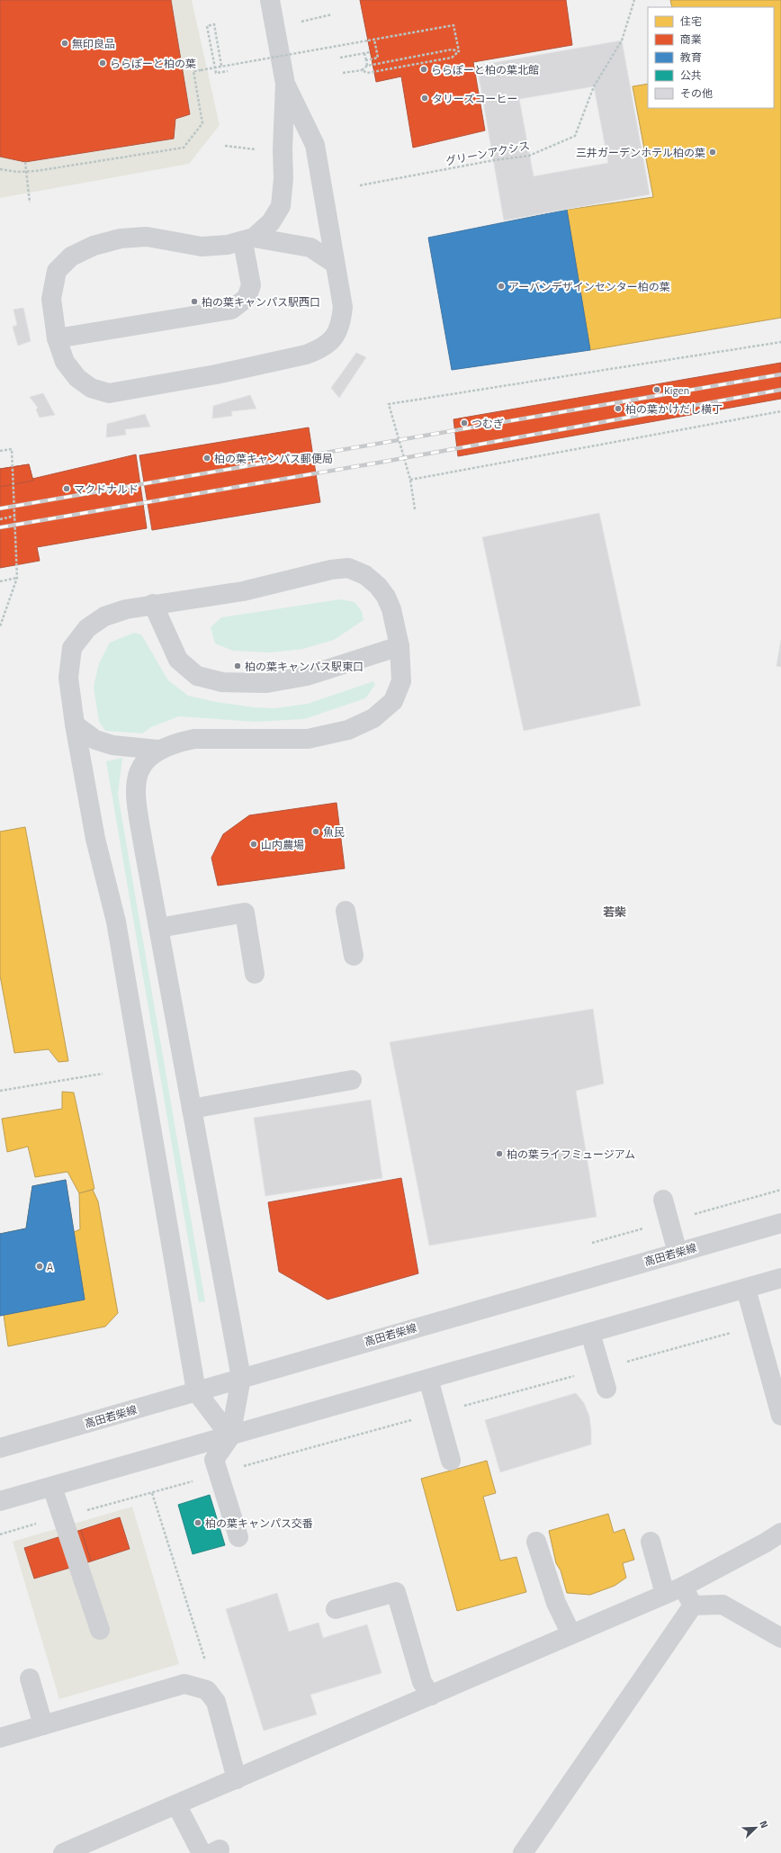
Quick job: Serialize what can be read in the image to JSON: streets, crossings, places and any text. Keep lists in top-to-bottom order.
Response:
{
  "streets": {
    "street": ["高田若柴線"],
    "path": ["グリーンアクシス"]
  },
  "districts": ["若柴"],
  "places": [
    "無印良品",
    "ららぽーと柏の葉",
    "ららぽーと柏の葉北館",
    "タリーズコーヒー",
    "三井ガーデンホテル柏の葉",
    "アーバンデザインセンター柏の葉",
    "柏の葉キャンパス駅西口",
    "Kigen",
    "柏の葉かけだし横丁",
    "つむぎ",
    "柏の葉キャンパス郵便局",
    "マクドナルド",
    "柏の葉キャンパス駅東口",
    "魚民",
    "山内農場",
    "柏の葉ライフミュージアム",
    "A",
    "柏の葉キャンパス交番"
  ],
  "legend": [
    "住宅",
    "商業",
    "教育",
    "公共",
    "その他"
  ],
  "north": "top right"
}
